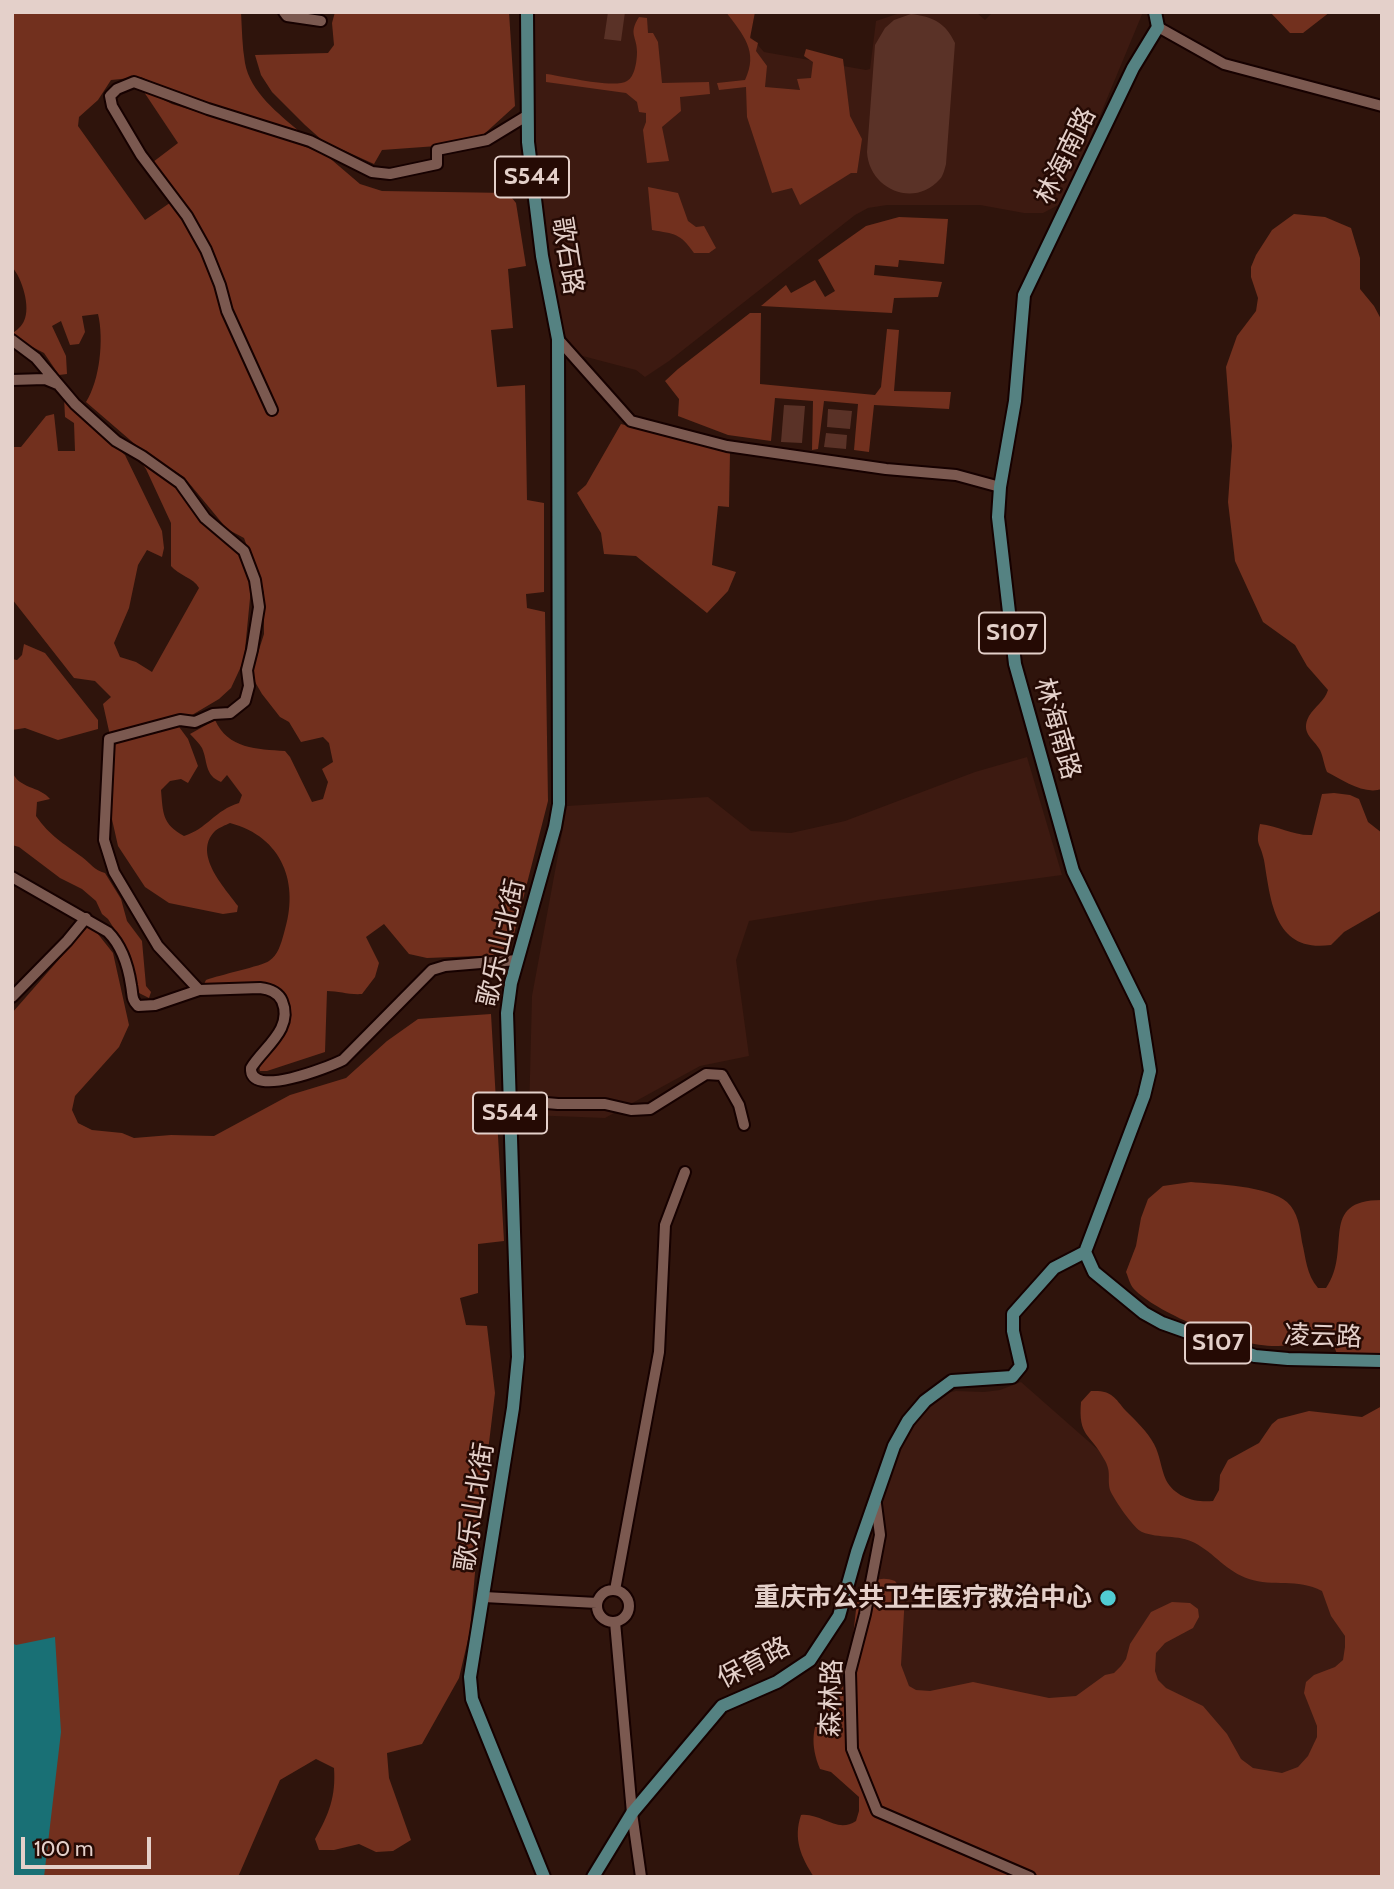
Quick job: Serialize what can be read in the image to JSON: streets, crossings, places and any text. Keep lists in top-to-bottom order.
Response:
{
  "streets": {
    "main road": [
      "林海南路",
      "S544",
      "歌石路",
      "S107",
      "歌乐山北街",
      "凌云路",
      "保育路"
    ],
    "street": ["森林路"]
  },
  "crossings": [
    ["林海南路", "凌云路"],
    ["歌石路", "歌乐山北街"],
    ["保育路", "森林路"]
  ],
  "places": ["重庆市公共卫生医疗救治中心"],
  "scale_bar": "100 m"
}
